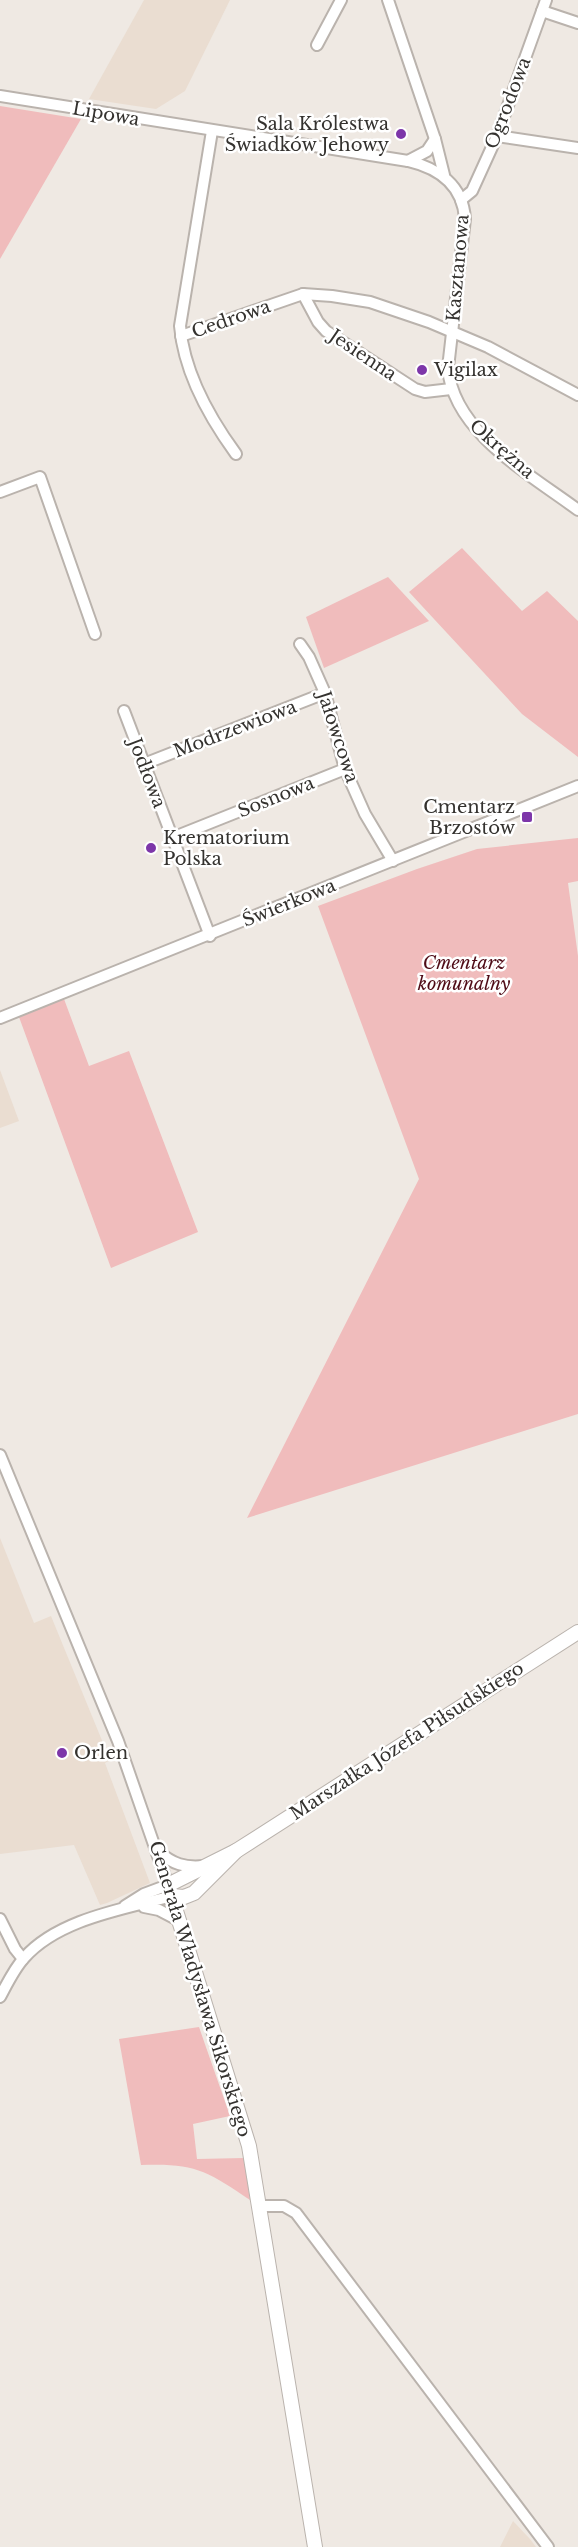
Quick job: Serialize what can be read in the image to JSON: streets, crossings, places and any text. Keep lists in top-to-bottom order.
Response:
{
  "streets": {
    "main road": ["Marszałka Józefa Piłsudskiego", "Generała Władysława Sikorskiego"],
    "street": [
      "Ogrodowa",
      "Lipowa",
      "Kasztanowa",
      "Cedrowa",
      "Jesienna",
      "Okrężna",
      "Modrzewiowa",
      "Jałowcowa",
      "Jodłowa",
      "Sosnowa",
      "Świerkowa"
    ]
  },
  "crossings": [
    ["Ogrodowa", "Kasztanowa"],
    ["Lipowa", "Kasztanowa"],
    ["Kasztanowa", "Okrężna"],
    ["Cedrowa", "Jesienna"],
    ["Jesienna", "Okrężna"],
    ["Modrzewiowa", "Jałowcowa"],
    ["Modrzewiowa", "Jodłowa"],
    ["Jałowcowa", "Sosnowa"],
    ["Jałowcowa", "Świerkowa"],
    ["Jodłowa", "Sosnowa"],
    ["Jodłowa", "Świerkowa"],
    ["Marszałka Józefa Piłsudskiego", "Generała Władysława Sikorskiego"]
  ],
  "parks": ["Cmentarz komunalny"],
  "places": {
    "other": [
      "Sala Królestwa Świadków Jehowy",
      "Vigilax",
      "Krematorium Polska",
      "Orlen"
    ],
    "transit": ["Cmentarz Brzostów"]
  }
}
